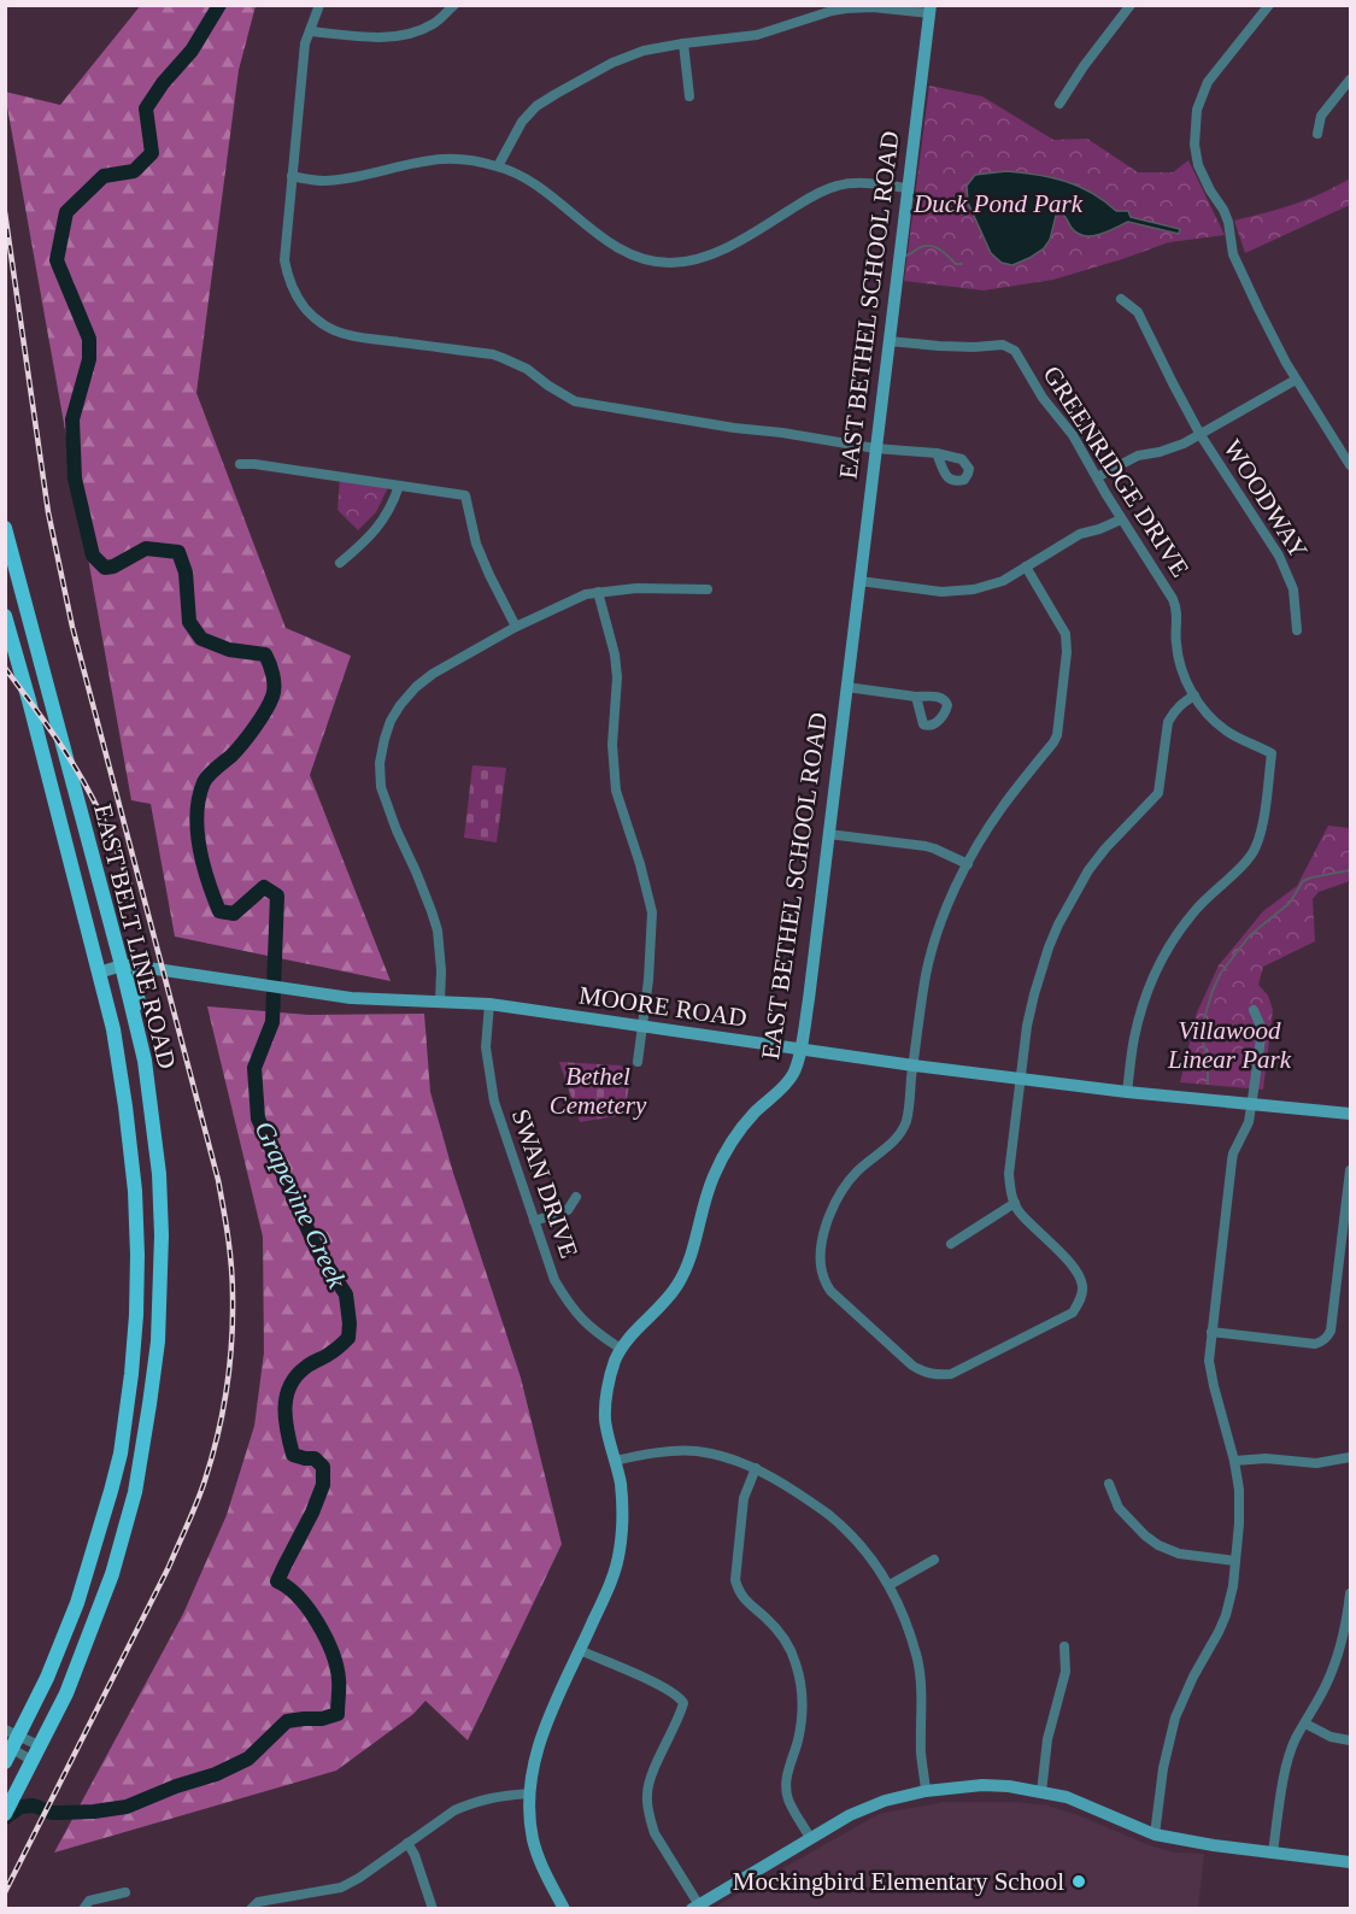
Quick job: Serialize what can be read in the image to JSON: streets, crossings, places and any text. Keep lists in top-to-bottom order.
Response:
{
  "streets": {
    "main road": ["EAST BELT LINE ROAD"],
    "street": [
      "EAST BETHEL SCHOOL ROAD",
      "GREENRIDGE DRIVE",
      "WOODWAY",
      "MOORE ROAD",
      "SWAN DRIVE"
    ]
  },
  "crossings": [
    ["EAST BETHEL SCHOOL ROAD", "GREENRIDGE DRIVE"],
    ["EAST BETHEL SCHOOL ROAD", "MOORE ROAD"],
    ["EAST BETHEL SCHOOL ROAD", "SWAN DRIVE"],
    ["GREENRIDGE DRIVE", "MOORE ROAD"],
    ["EAST BELT LINE ROAD", "MOORE ROAD"],
    ["MOORE ROAD", "SWAN DRIVE"]
  ],
  "water": ["Grapevine Creek"],
  "parks": ["Duck Pond Park", "Villawood Linear Park", "Bethel Cemetery"],
  "places": ["Mockingbird Elementary School"]
}
